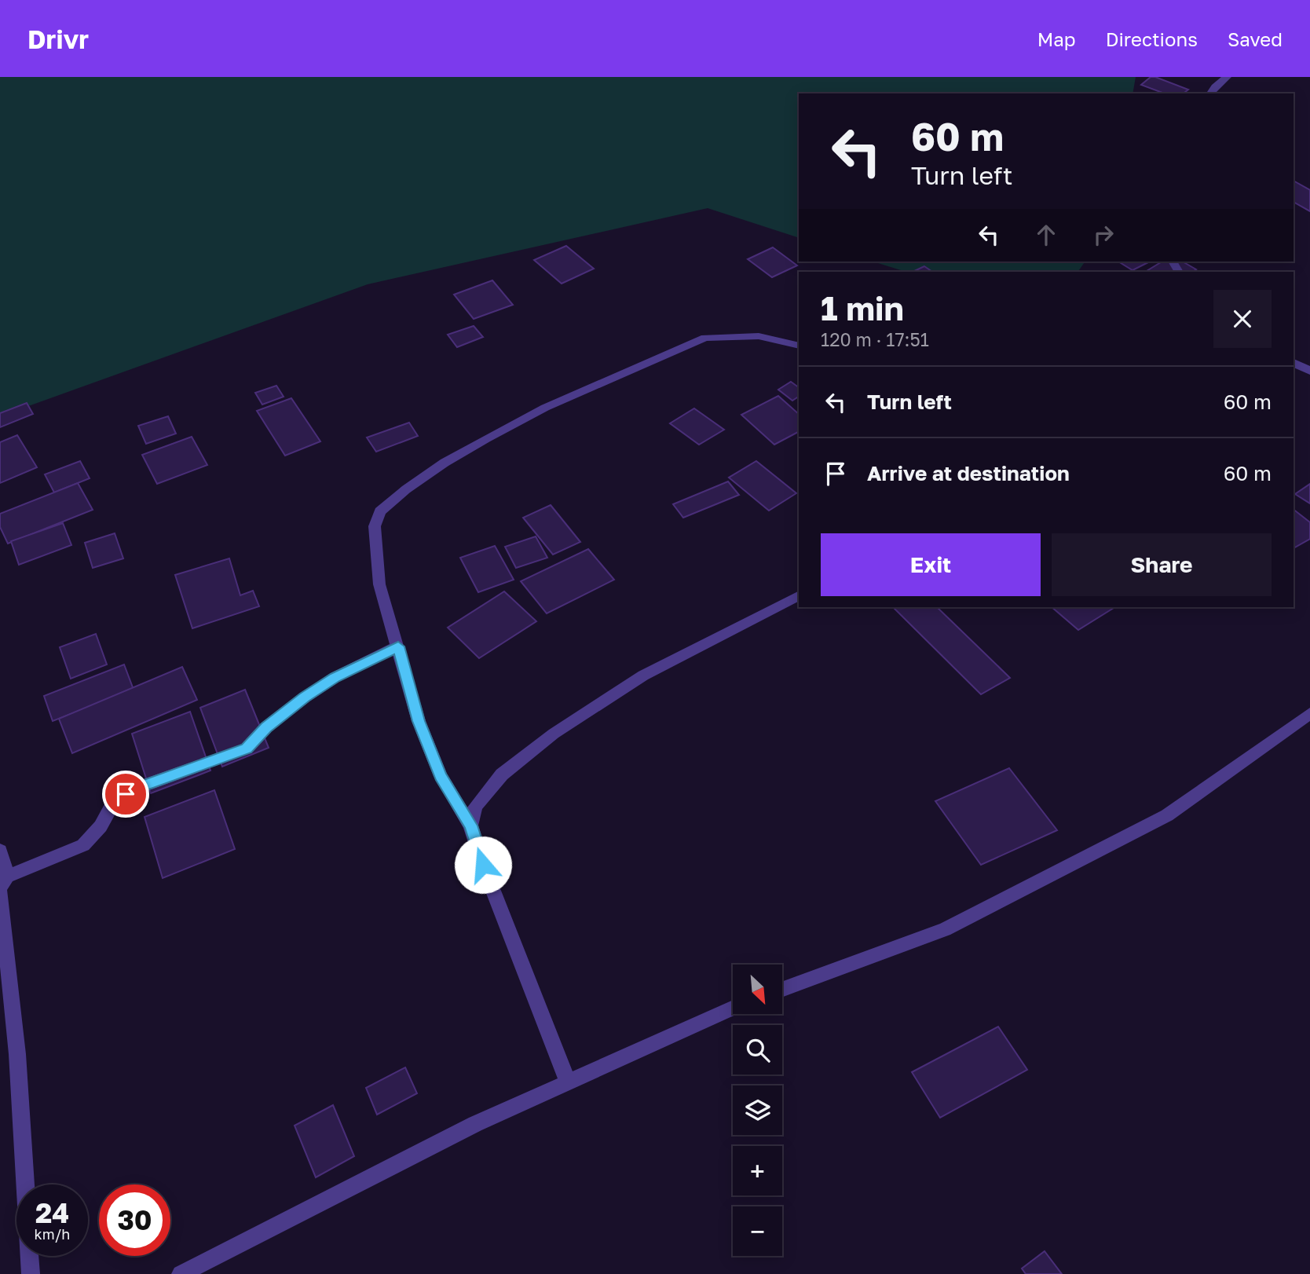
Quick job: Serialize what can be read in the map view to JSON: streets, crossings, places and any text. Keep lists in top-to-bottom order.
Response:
{
  "north": "bottom right",
  "page": {
    "header": "Drivr",
    "nav": ["Map", "Directions", "Saved"],
    "turn": ["60 m", "Turn left"],
    "heading": ["1 min", "120 m · 17:51"],
    "list": [
      {
        "name": "Turn left",
        "value": "60 m"
      },
      {
        "name": "Arrive at destination",
        "value": "60 m"
      }
    ],
    "buttons": ["Exit", "Share"],
    "map_buttons": ["+", "−"],
    "speed": "24 km/h",
    "limit": "30"
  }
}
